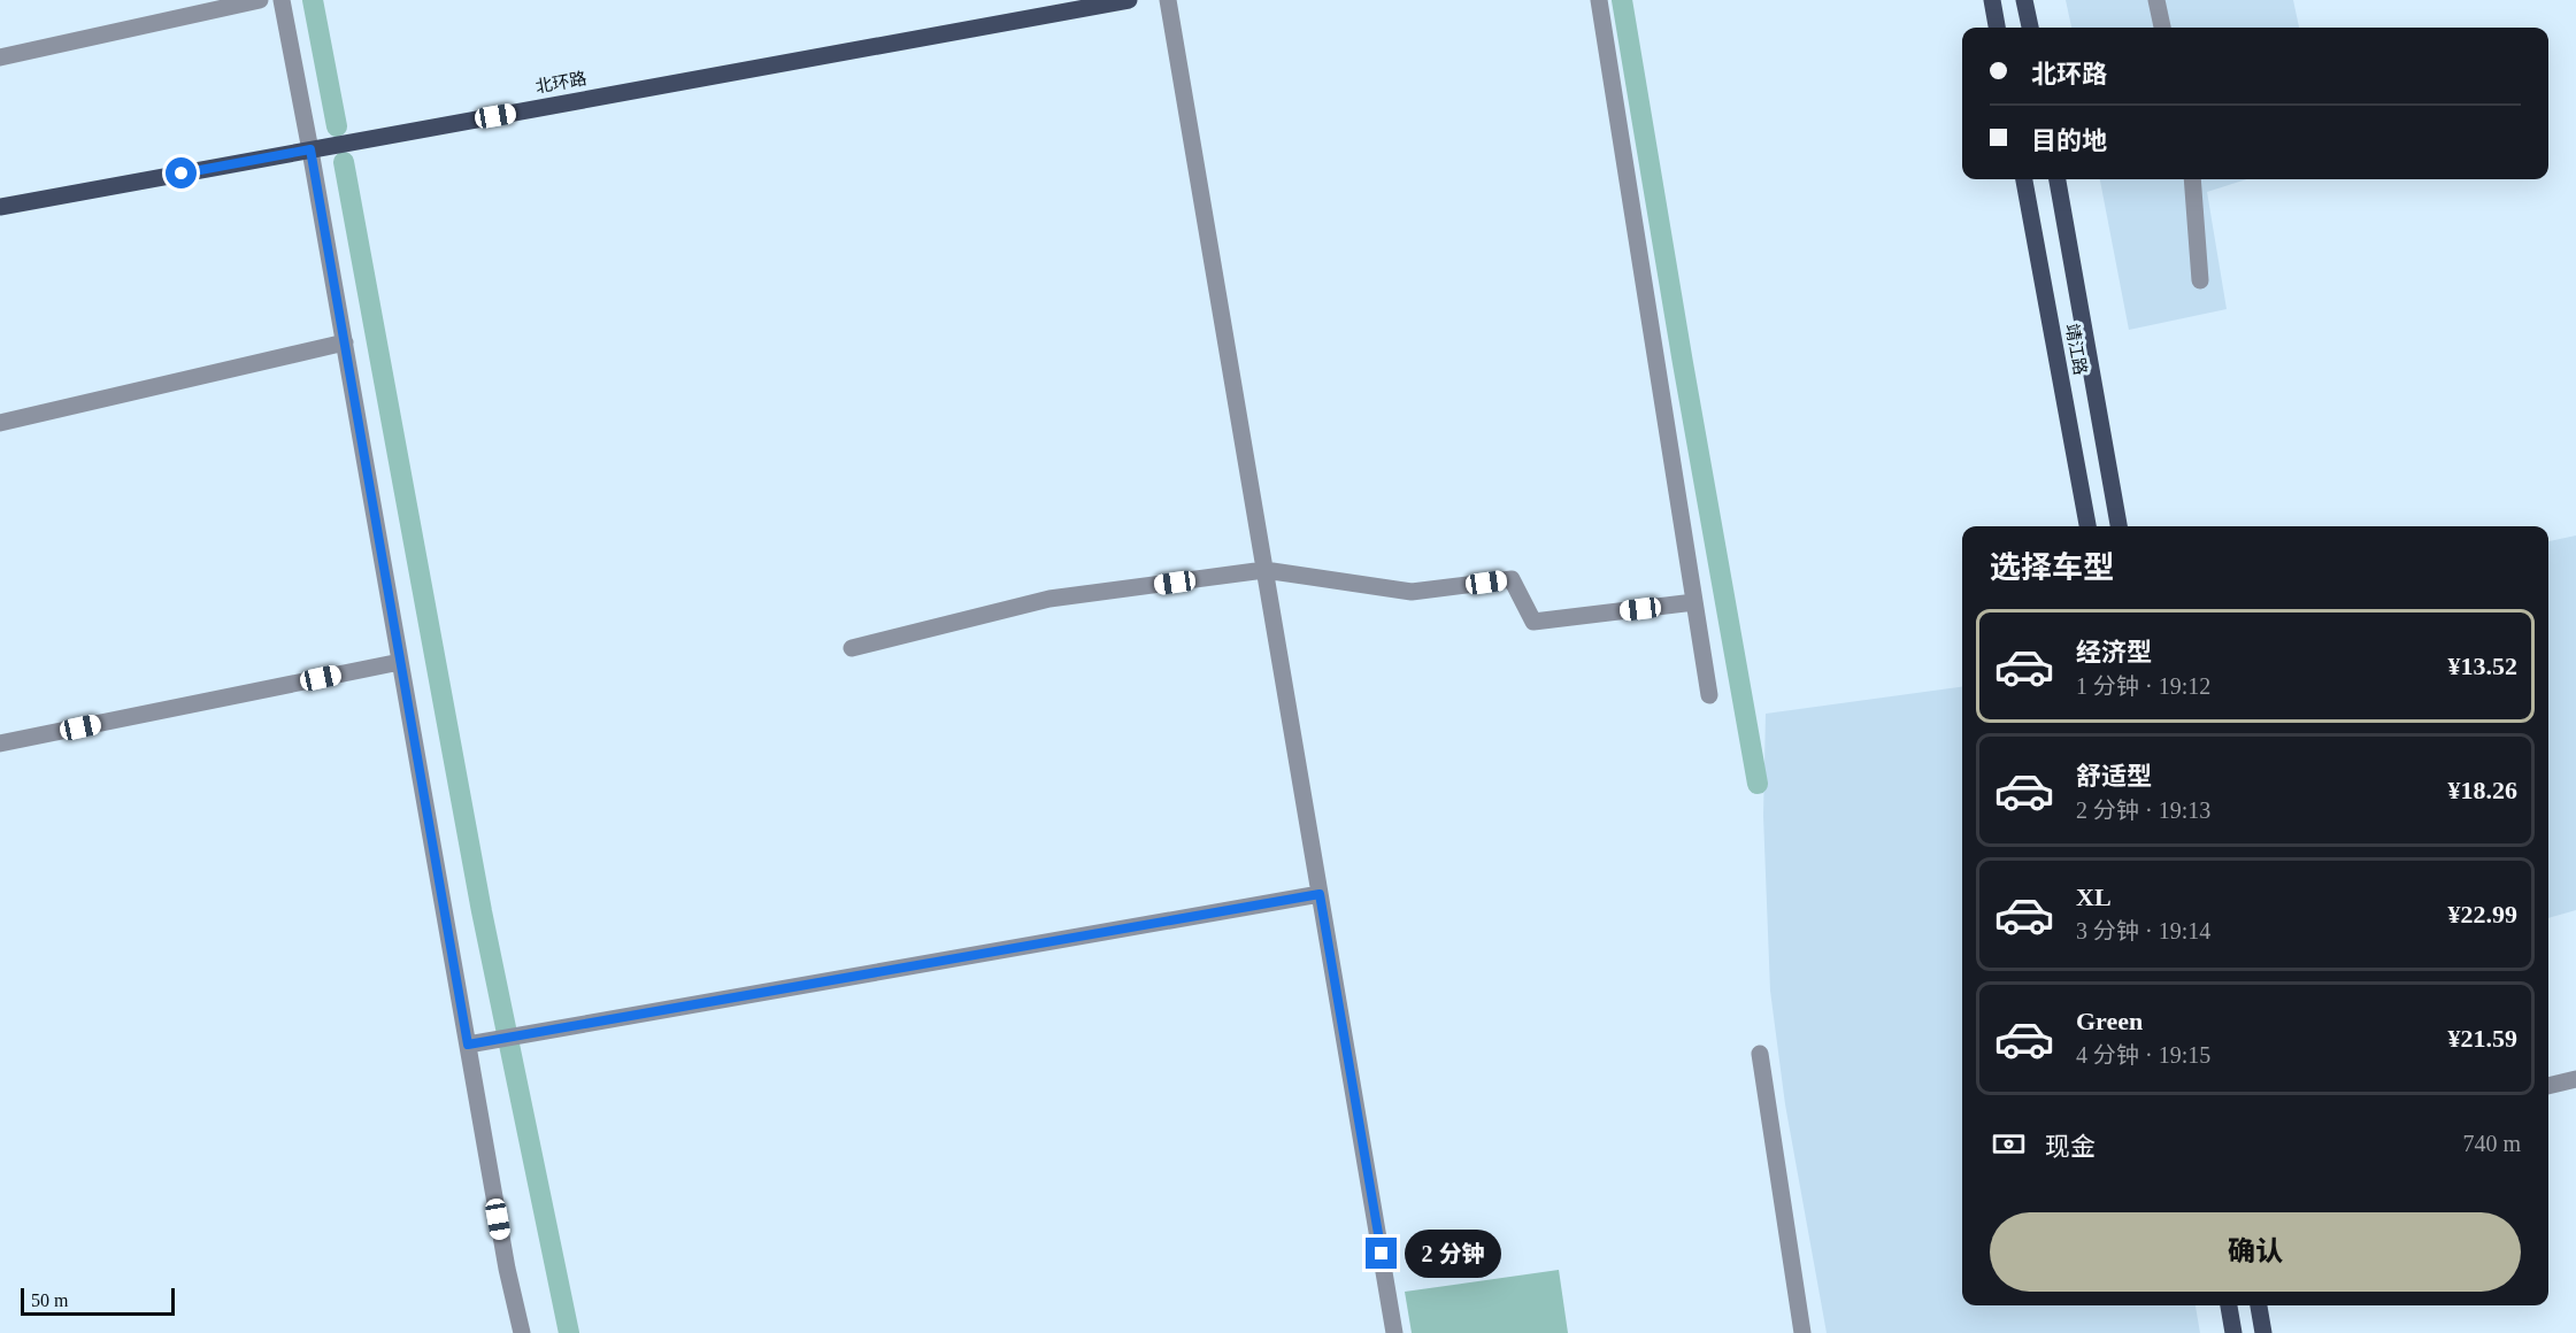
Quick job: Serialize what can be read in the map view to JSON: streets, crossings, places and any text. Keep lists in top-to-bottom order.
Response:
{
  "streets": {
    "main road": ["北环路", "靖江路"]
  },
  "scale_bar": "50 m",
  "page": {
    "banner": ["北环路", "目的地"],
    "heading": "选择车型",
    "list": [
      {
        "name": "经济型",
        "note": "1 分钟 · 19:12",
        "value": "¥13.52"
      },
      {
        "name": "舒适型",
        "note": "2 分钟 · 19:13",
        "value": "¥18.26"
      },
      {
        "name": "XL",
        "note": "3 分钟 · 19:14",
        "value": "¥22.99"
      },
      {
        "name": "Green",
        "note": "4 分钟 · 19:15",
        "value": "¥21.59"
      }
    ],
    "pay": ["现金", "740 m"],
    "buttons": "确认",
    "bubble": "2 分钟",
    "scale": "50 m"
  }
}
